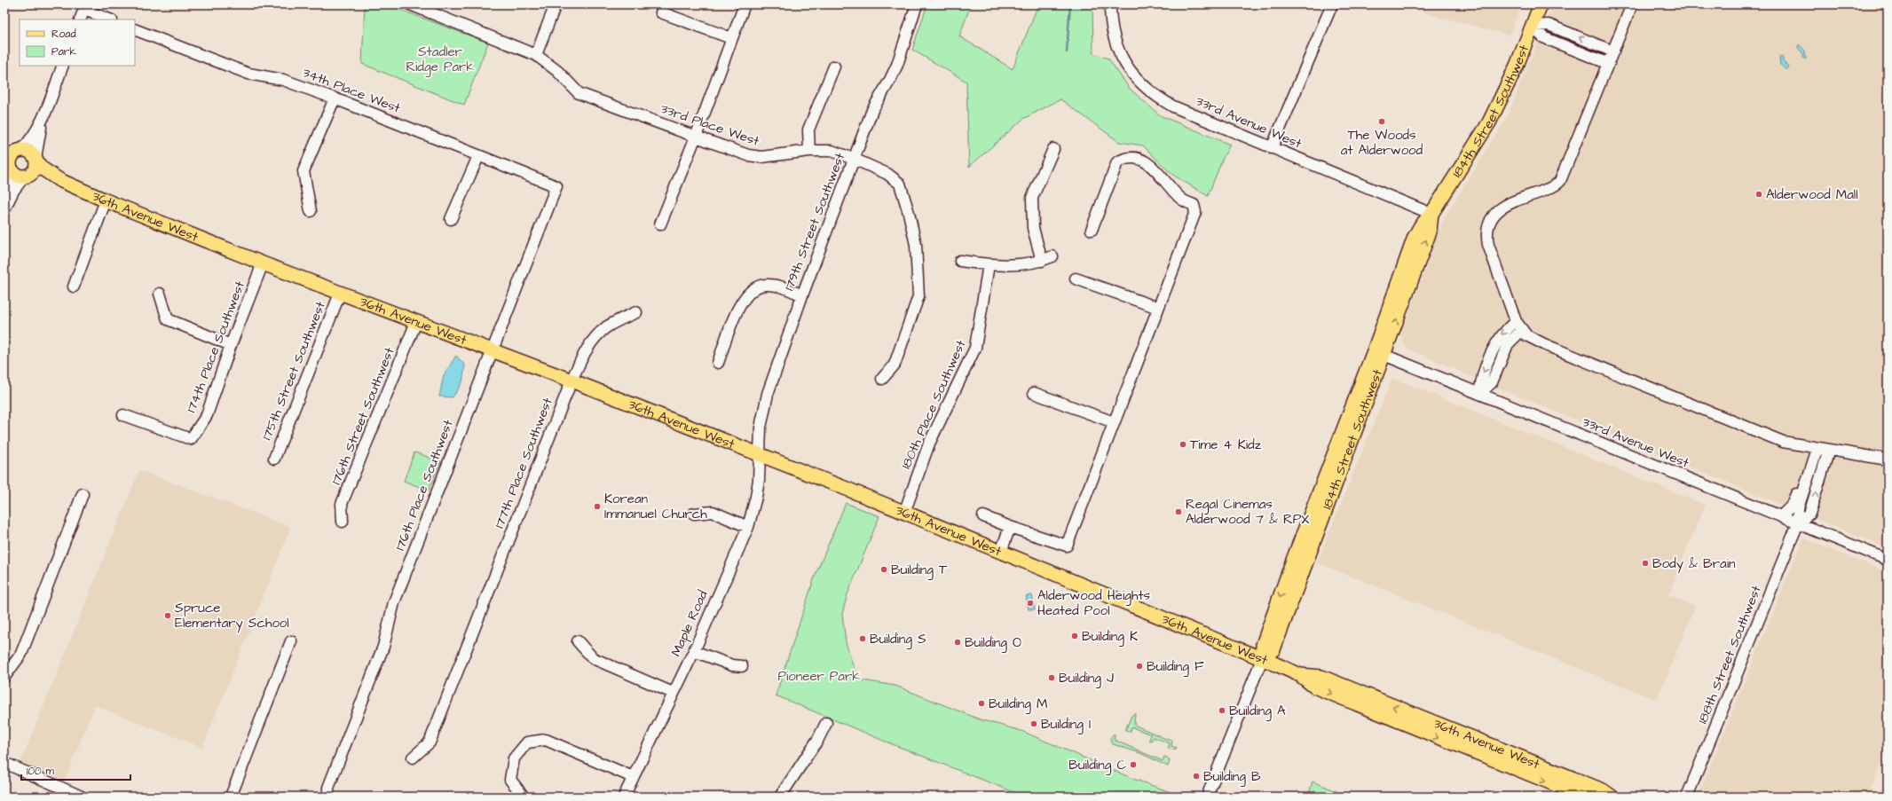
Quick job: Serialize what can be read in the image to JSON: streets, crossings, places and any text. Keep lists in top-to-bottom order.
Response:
{
  "streets": {
    "main road": ["184th Street Southwest", "36th Avenue West"],
    "street": [
      "34th Place West",
      "33rd Avenue West",
      "33rd Place West",
      "179th Street Southwest",
      "174th Place Southwest",
      "175th Street Southwest",
      "180th Place Southwest",
      "176th Street Southwest",
      "177th Place Southwest",
      "176th Place Southwest",
      "Maple Road",
      "188th Street Southwest"
    ]
  },
  "crossings": [
    ["34th Place West", "176th Place Southwest"],
    ["184th Street Southwest", "33rd Avenue West"],
    ["184th Street Southwest", "36th Avenue West"],
    ["33rd Avenue West", "188th Street Southwest"],
    ["33rd Place West", "179th Street Southwest"],
    ["36th Avenue West", "179th Street Southwest"],
    ["36th Avenue West", "174th Place Southwest"],
    ["36th Avenue West", "175th Street Southwest"],
    ["36th Avenue West", "180th Place Southwest"],
    ["36th Avenue West", "176th Street Southwest"],
    ["36th Avenue West", "177th Place Southwest"],
    ["36th Avenue West", "176th Place Southwest"],
    ["36th Avenue West", "Maple Road"],
    ["179th Street Southwest", "Maple Road"]
  ],
  "parks": ["Stadler Ridge Park", "Pioneer Park"],
  "places": [
    "The Woods at Alderwood",
    "Alderwood Mall",
    "Time 4 Kidz",
    "Korean Immanuel Church",
    "Regal Cinemas Alderwood 7 & RPX",
    "Body & Brain",
    "Building T",
    "Alderwood Heights Heated Pool",
    "Spruce Elementary School",
    "Building K",
    "Building S",
    "Building O",
    "Building F",
    "Building J",
    "Building M",
    "Building A",
    "Building I",
    "Building C",
    "Building B"
  ],
  "legend": ["Road", "Park"],
  "scale_bar": "100 m"
}
